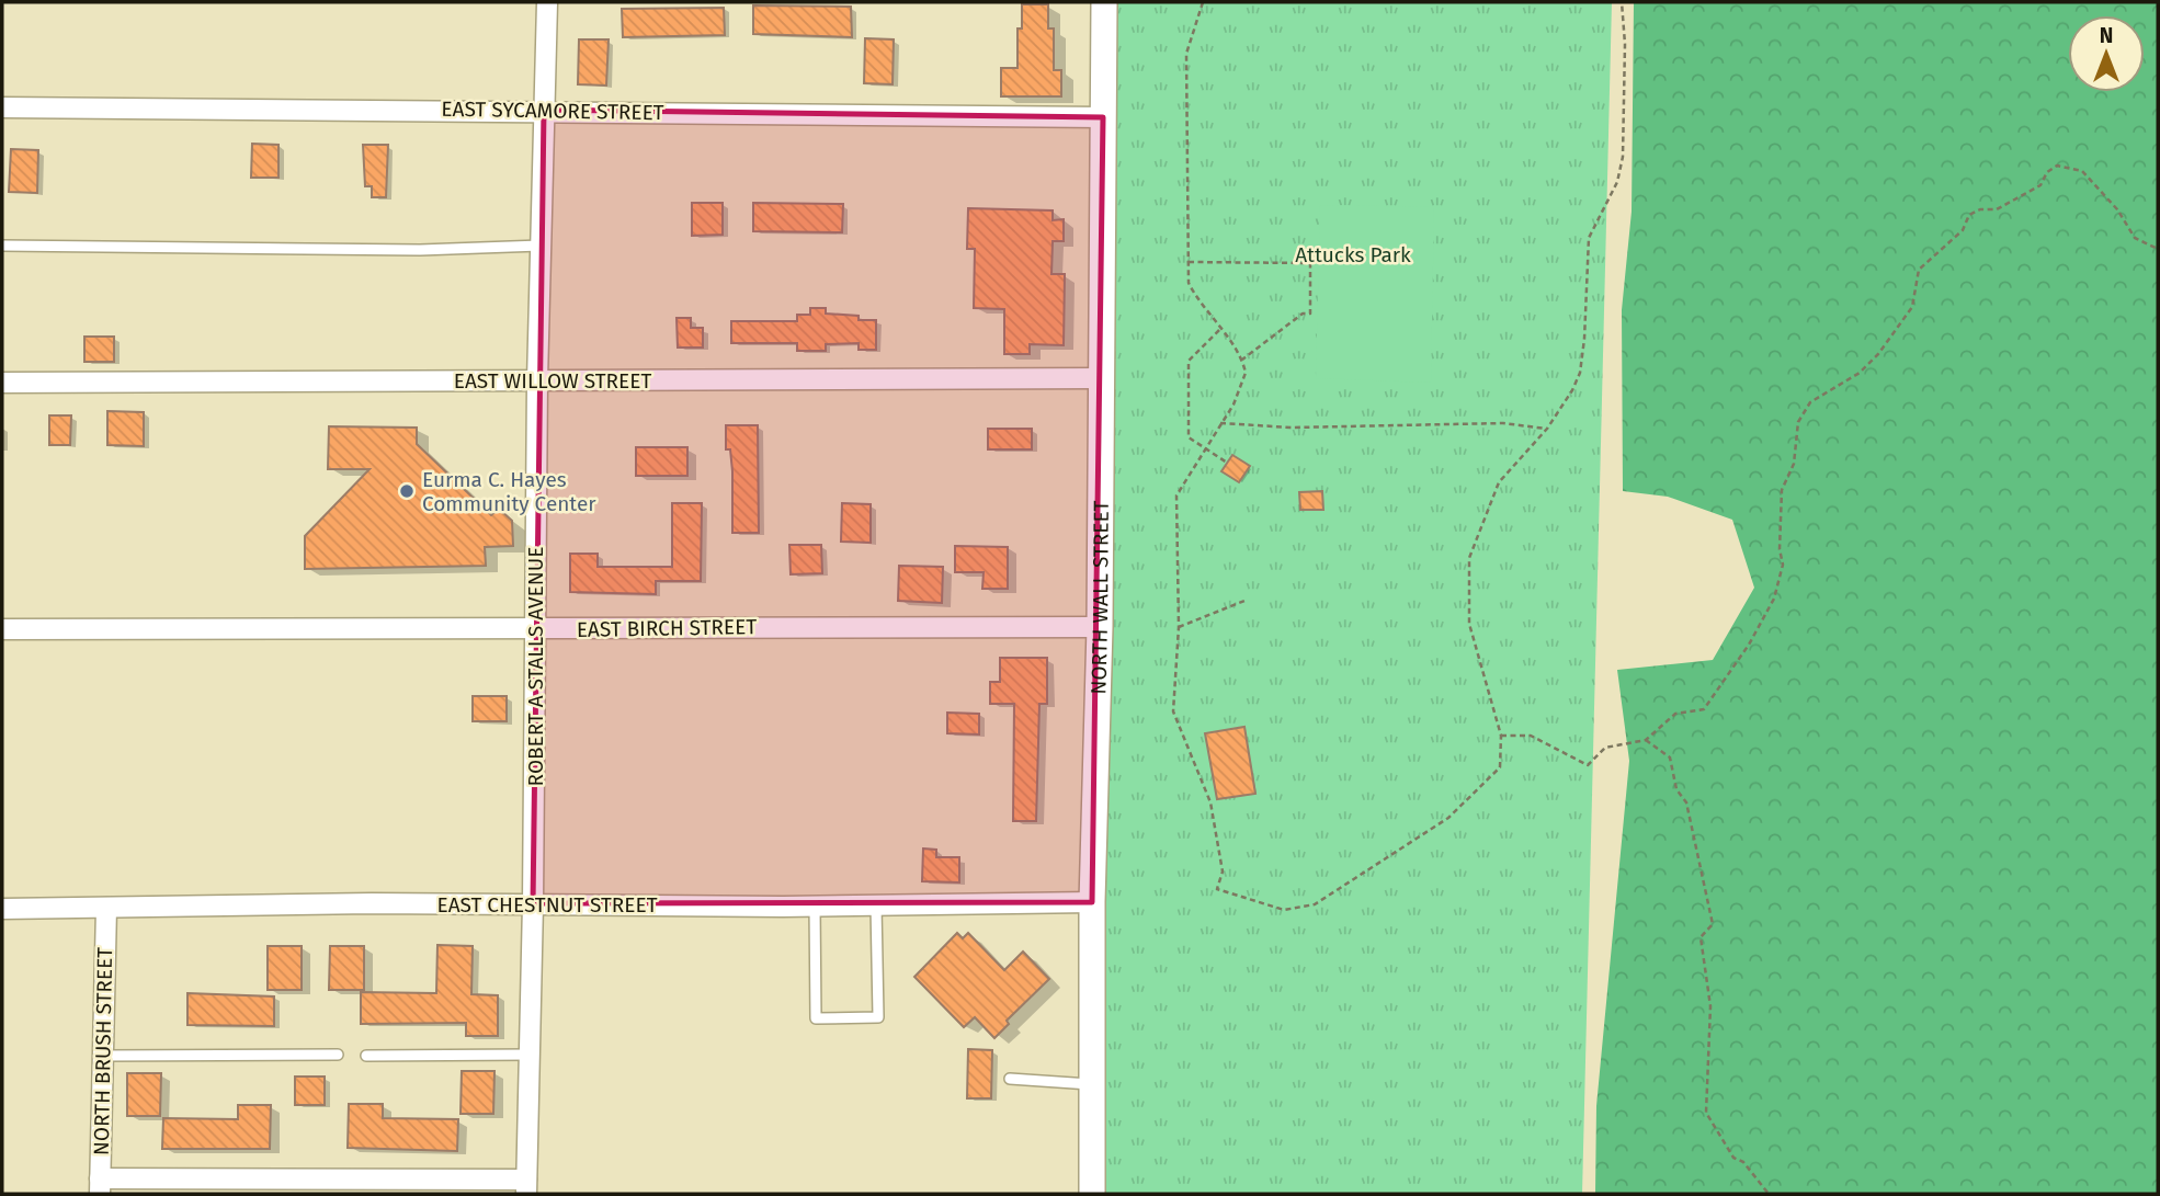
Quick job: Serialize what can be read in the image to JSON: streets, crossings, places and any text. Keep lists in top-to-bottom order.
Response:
{
  "streets": {
    "street": [
      "EAST SYCAMORE STREET",
      "EAST WILLOW STREET",
      "NORTH WALL STREET",
      "EAST BIRCH STREET",
      "ROBERT A STALLS AVENUE",
      "EAST CHESTNUT STREET",
      "NORTH BRUSH STREET"
    ]
  },
  "crossings": [
    ["EAST SYCAMORE STREET", "NORTH WALL STREET"],
    ["EAST SYCAMORE STREET", "ROBERT A STALLS AVENUE"],
    ["EAST WILLOW STREET", "NORTH WALL STREET"],
    ["EAST WILLOW STREET", "ROBERT A STALLS AVENUE"],
    ["NORTH WALL STREET", "EAST BIRCH STREET"],
    ["NORTH WALL STREET", "EAST CHESTNUT STREET"],
    ["EAST BIRCH STREET", "ROBERT A STALLS AVENUE"],
    ["ROBERT A STALLS AVENUE", "EAST CHESTNUT STREET"],
    ["EAST CHESTNUT STREET", "NORTH BRUSH STREET"]
  ],
  "parks": ["Attucks Park"],
  "places": ["Eurma C. Hayes Community Center"],
  "north": "top"
}
